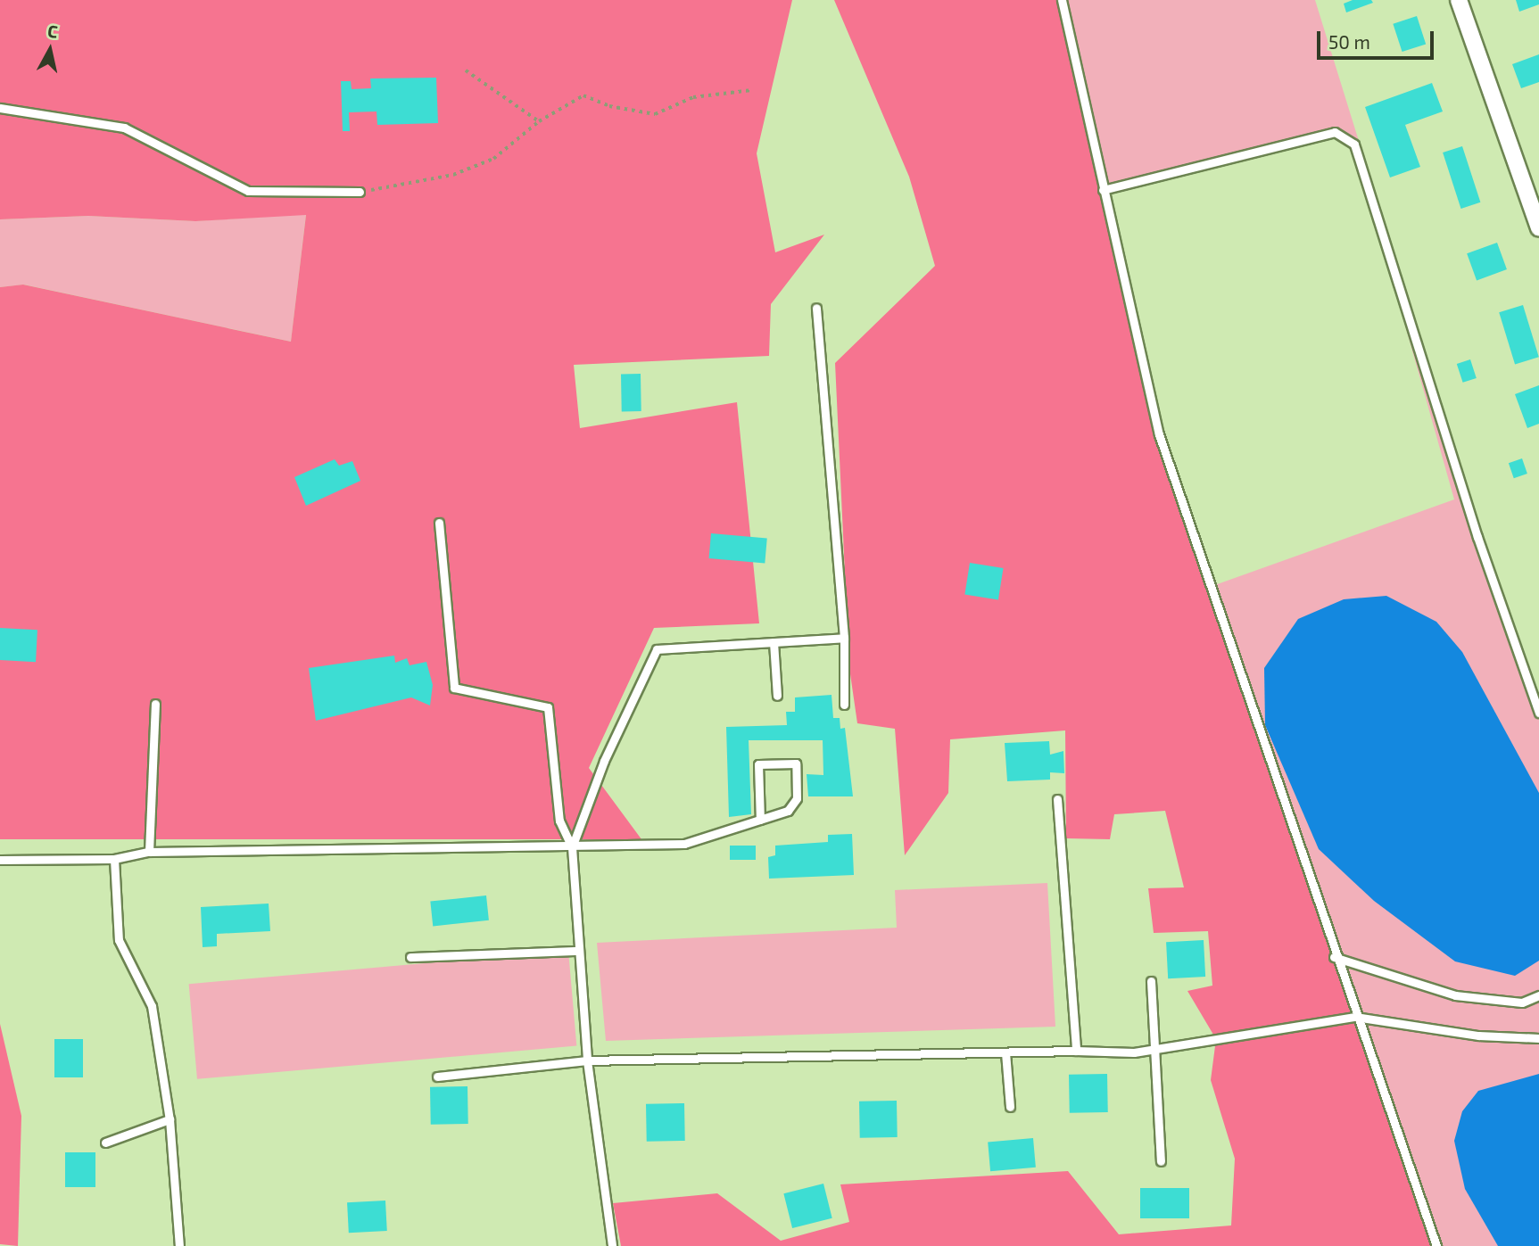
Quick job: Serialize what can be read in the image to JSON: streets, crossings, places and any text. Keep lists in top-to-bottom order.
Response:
{
  "scale_bar": "50 m",
  "north": "top"
}
